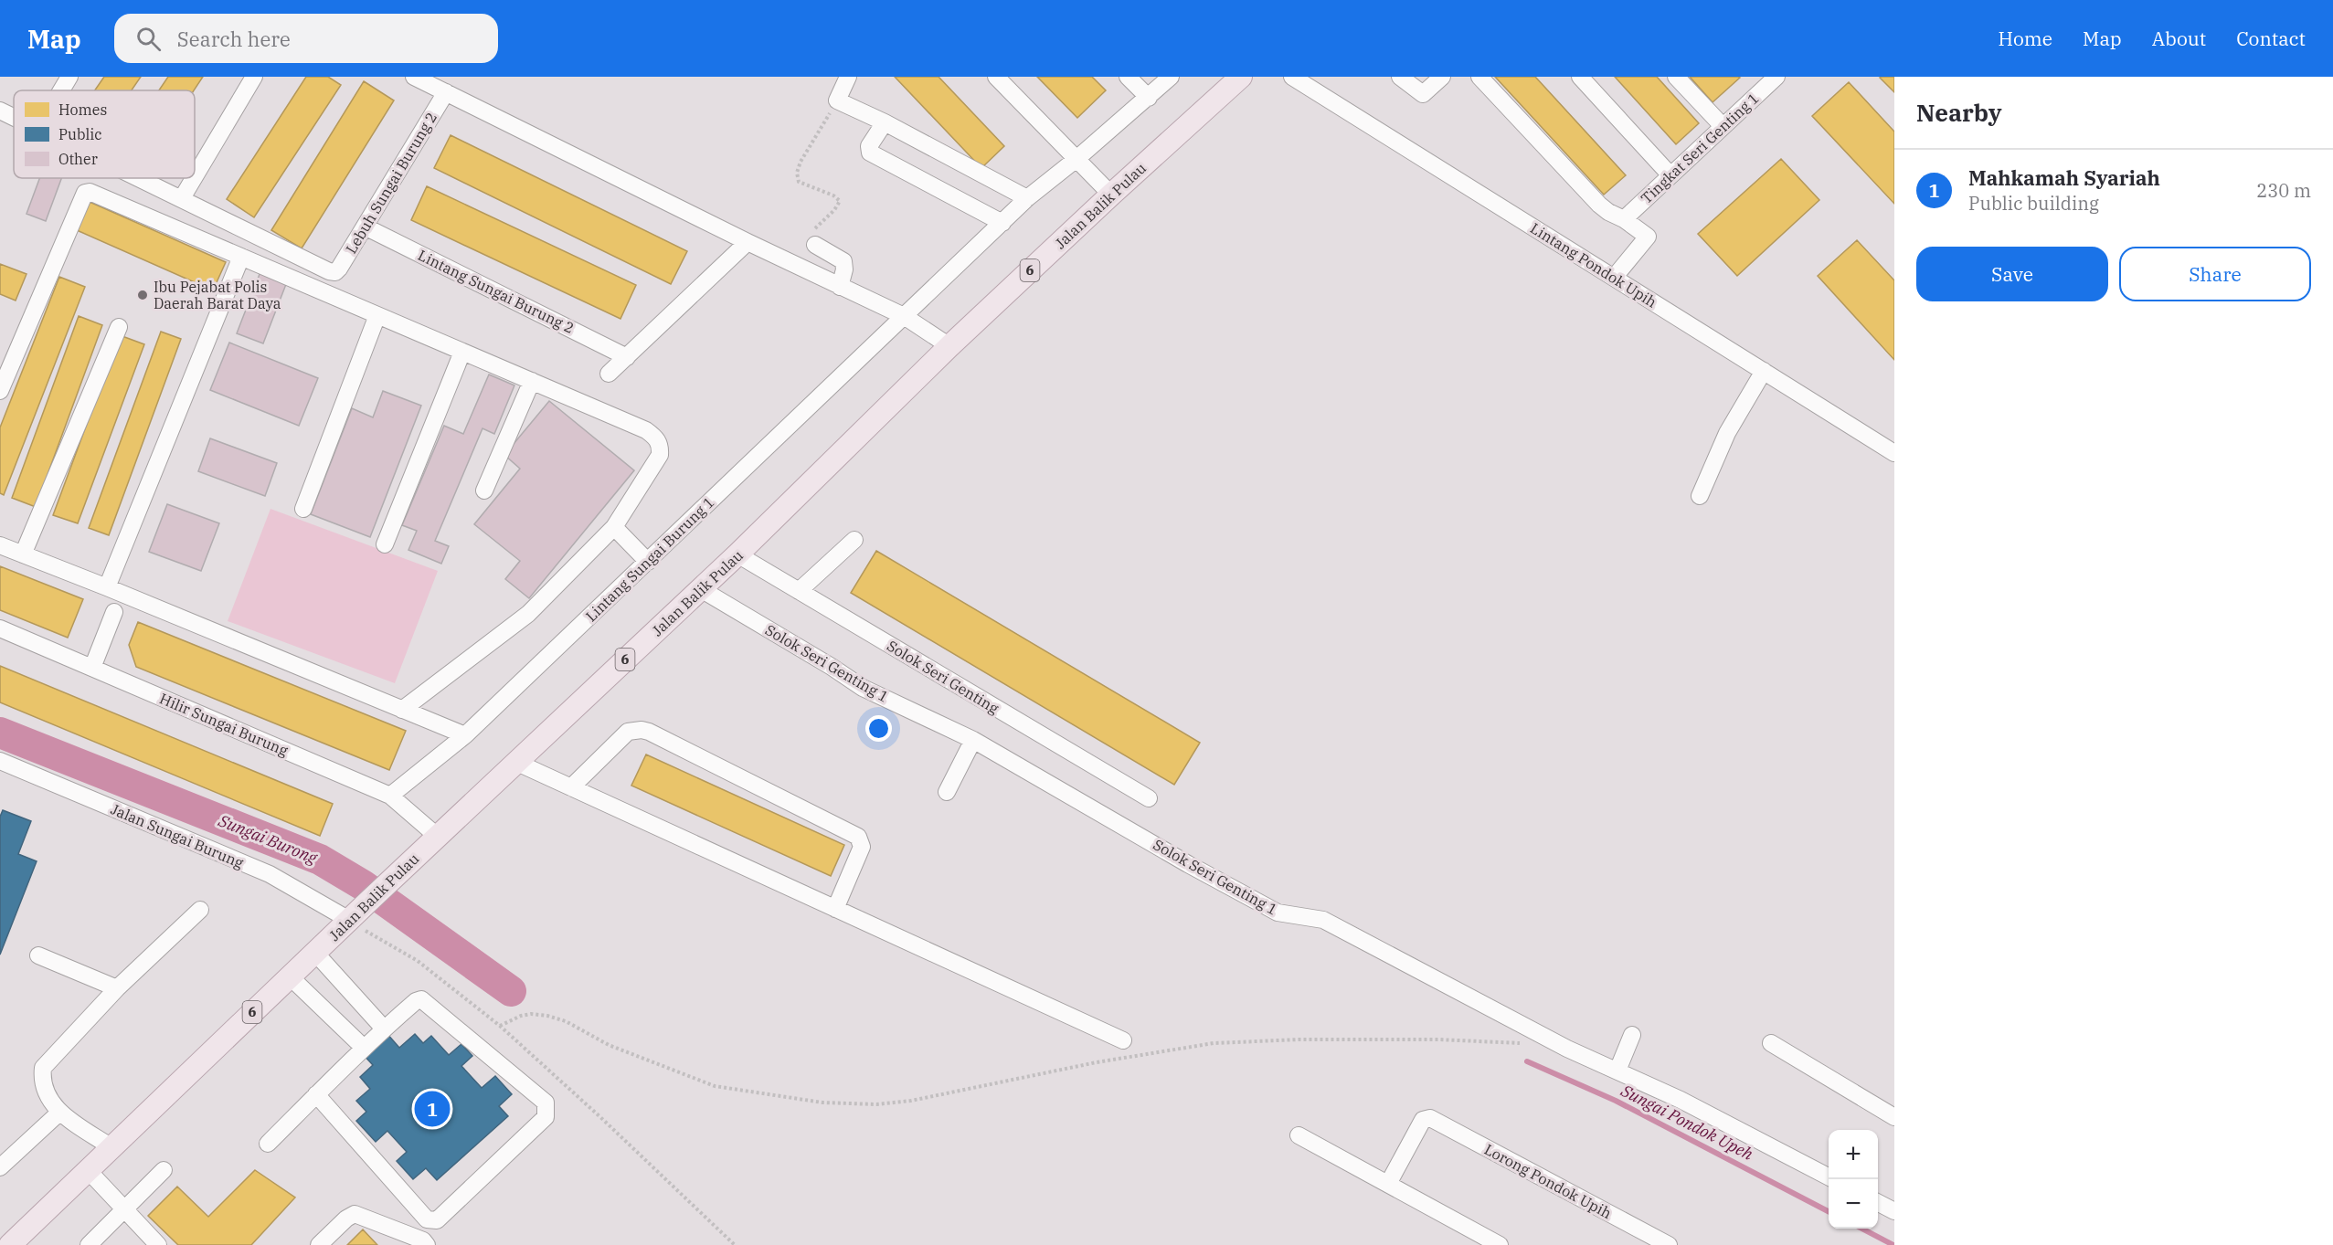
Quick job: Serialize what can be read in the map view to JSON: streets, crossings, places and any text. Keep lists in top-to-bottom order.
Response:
{
  "streets": {
    "main road": ["Jalan Balik Pulau", "6"],
    "street": [
      "Tingkat Seri Genting 1",
      "Lebuh Sungai Burung 2",
      "Lintang Pondok Upih",
      "Lintang Sungai Burung 2",
      "Lintang Sungai Burung 1",
      "Solok Seri Genting 1",
      "Solok Seri Genting",
      "Hilir Sungai Burung",
      "Jalan Sungai Burung",
      "Lorong Pondok Upih"
    ]
  },
  "crossings": [
    ["Lebuh Sungai Burung 2", "Lintang Sungai Burung 2"],
    ["Jalan Balik Pulau", "Solok Seri Genting 1"],
    ["Jalan Balik Pulau", "Solok Seri Genting"],
    ["Jalan Balik Pulau", "Hilir Sungai Burung"],
    ["Jalan Balik Pulau", "Jalan Sungai Burung"],
    ["Lintang Sungai Burung 1", "Hilir Sungai Burung"]
  ],
  "water": ["Sungai Burong", "Sungai Pondok Upeh"],
  "places": ["Ibu Pejabat Polis Daerah Barat Daya"],
  "legend": ["Homes", "Public", "Other"],
  "page": {
    "header": "Map",
    "search": "Search here",
    "nav": [
      "Home",
      "Map",
      "About",
      "Contact"
    ],
    "heading": "Nearby",
    "list": [
      {
        "mark": "1",
        "name": "Mahkamah Syariah",
        "note": "Public building",
        "value": "230 m"
      }
    ],
    "buttons": ["Save", "Share"],
    "pins": "1",
    "map_buttons": ["+", "−"]
  }
}
